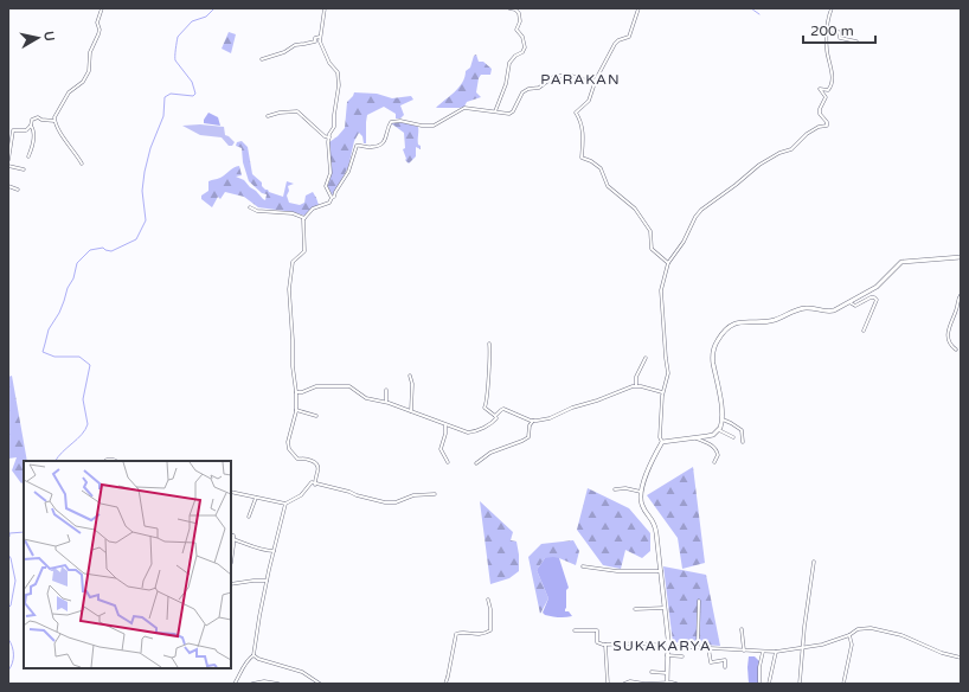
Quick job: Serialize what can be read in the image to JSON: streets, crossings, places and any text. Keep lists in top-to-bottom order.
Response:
{
  "districts": ["PARAKAN", "SUKAKARYA"],
  "scale_bar": "200 m",
  "north": "right"
}
